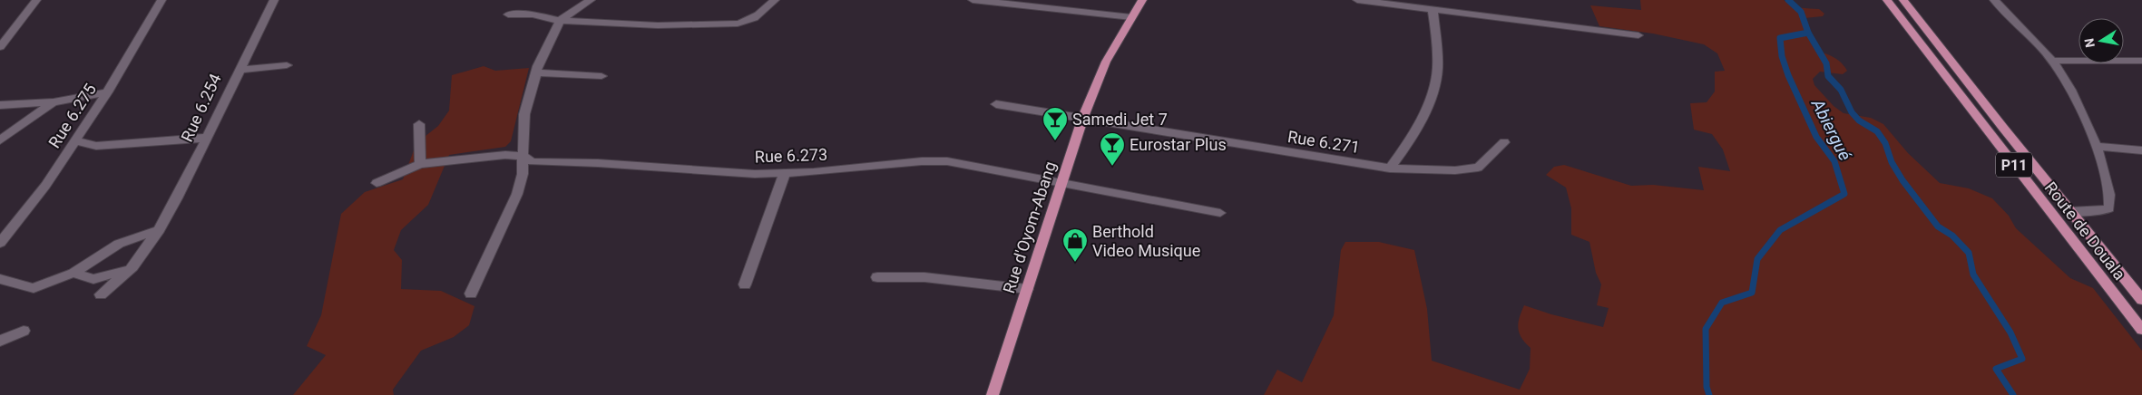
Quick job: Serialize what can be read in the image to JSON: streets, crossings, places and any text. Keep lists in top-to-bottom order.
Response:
{
  "streets": {
    "main road": ["P11", "Rue d'Oyom-Abang", "Route de Douala"],
    "street": [
      "Rue 6.254",
      "Rue 6.275",
      "Rue 6.271",
      "Rue 6.273"
    ]
  },
  "crossings": [
    ["Rue 6.271", "Rue d'Oyom-Abang"],
    ["Rue 6.273", "Rue d'Oyom-Abang"]
  ],
  "water": ["Abiergué"],
  "places": {
    "bar": ["Samedi Jet 7", "Eurostar Plus"],
    "shop": ["Berthold Video Musique"]
  },
  "north": "left"
}
